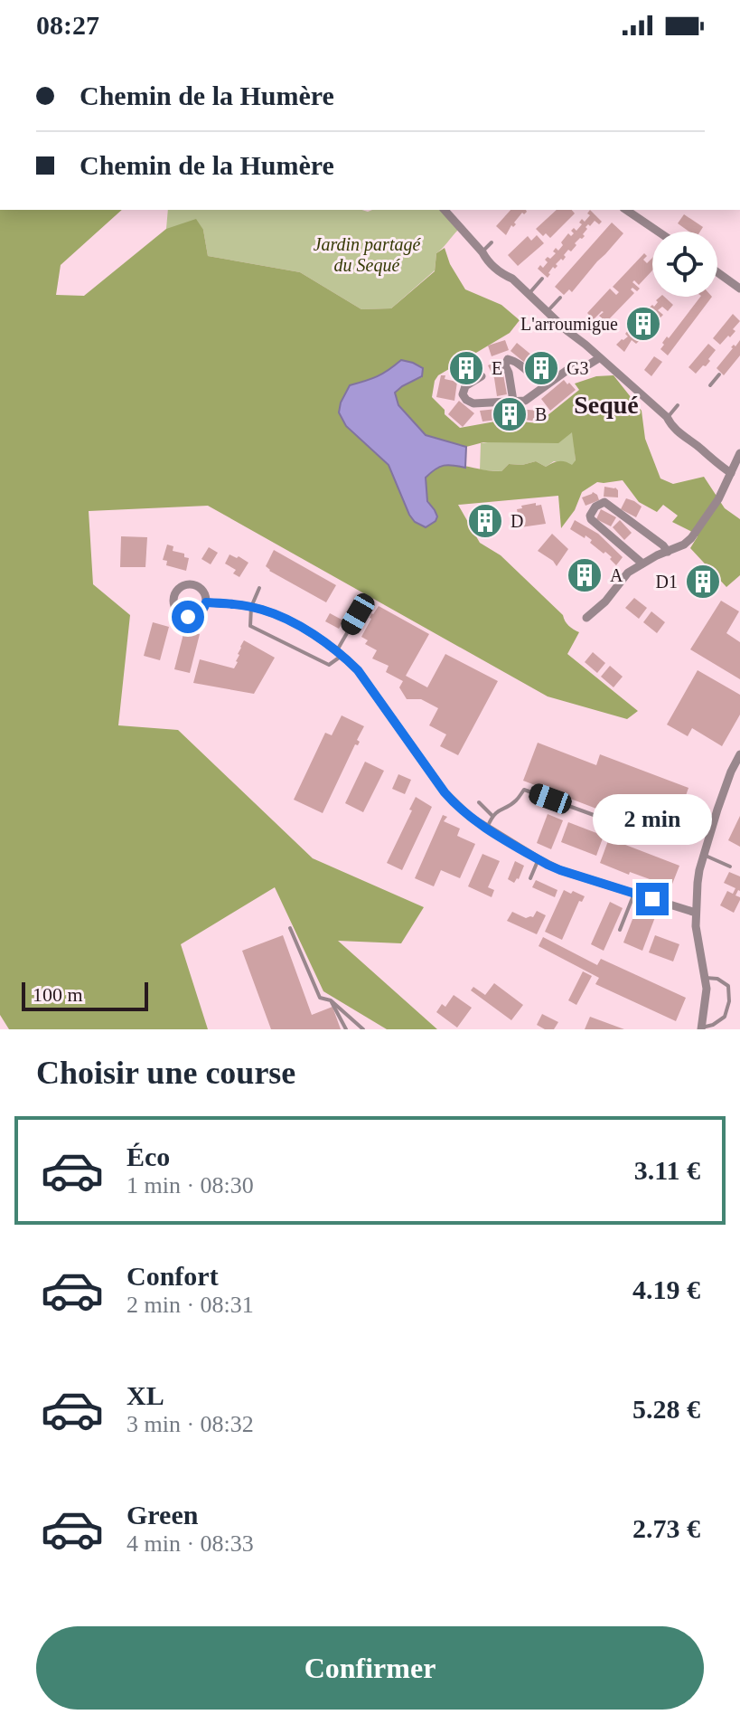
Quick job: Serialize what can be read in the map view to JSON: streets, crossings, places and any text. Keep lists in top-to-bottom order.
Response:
{
  "districts": ["Sequé"],
  "parks": ["Jardin partagé du Sequé"],
  "places": {
    "building": [
      "L'arroumigue",
      "E",
      "G3",
      "B",
      "D",
      "A",
      "D1"
    ]
  },
  "scale_bar": "100 m",
  "page": {
    "status": "08:27",
    "banner": ["Chemin de la Humère", "Chemin de la Humère"],
    "bubble": "2 min",
    "scale": "100 m",
    "heading": "Choisir une course",
    "list": [
      {
        "name": "Éco",
        "note": "1 min · 08:30",
        "value": "3.11 €"
      },
      {
        "name": "Confort",
        "note": "2 min · 08:31",
        "value": "4.19 €"
      },
      {
        "name": "XL",
        "note": "3 min · 08:32",
        "value": "5.28 €"
      },
      {
        "name": "Green",
        "note": "4 min · 08:33",
        "value": "2.73 €"
      }
    ],
    "buttons": "Confirmer"
  }
}
